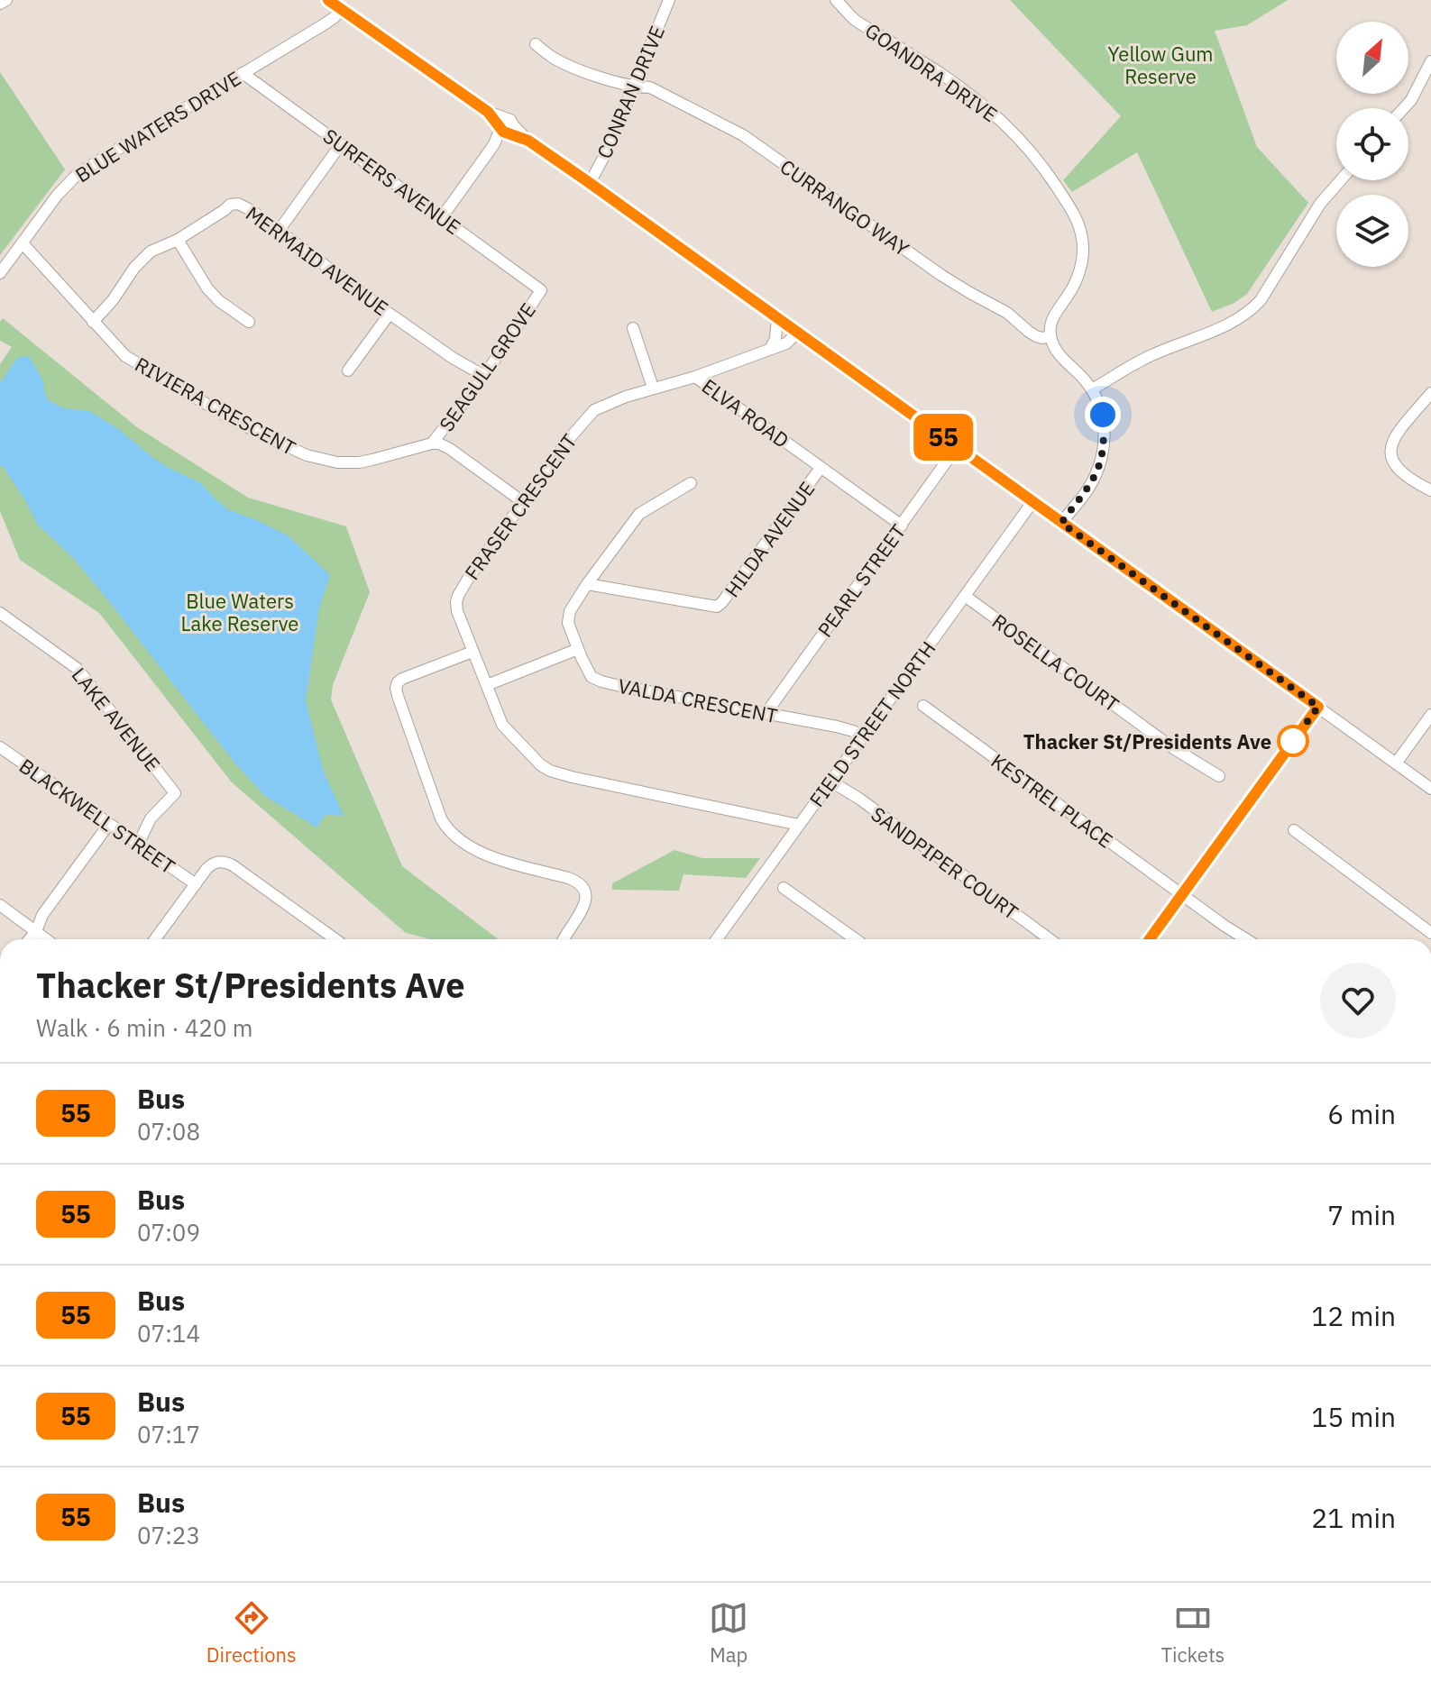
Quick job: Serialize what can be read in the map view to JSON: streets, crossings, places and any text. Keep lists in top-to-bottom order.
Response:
{
  "streets": {
    "street": [
      "GOANDRA DRIVE",
      "CONRAN DRIVE",
      "BLUE WATERS DRIVE",
      "SURFERS AVENUE",
      "CURRANGO WAY",
      "MERMAID AVENUE",
      "SEAGULL GROVE",
      "RIVIERA CRESCENT",
      "ELVA ROAD",
      "FRASER CRESCENT",
      "HILDA AVENUE",
      "PEARL STREET",
      "ROSELLA COURT",
      "VALDA CRESCENT",
      "LAKE AVENUE",
      "FIELD STREET NORTH",
      "KESTREL PLACE",
      "BLACKWELL STREET",
      "SANDPIPER COURT"
    ]
  },
  "crossings": [
    ["GOANDRA DRIVE", "CURRANGO WAY"],
    ["CONRAN DRIVE", "CURRANGO WAY"],
    ["BLUE WATERS DRIVE", "SURFERS AVENUE"],
    ["BLUE WATERS DRIVE", "RIVIERA CRESCENT"],
    ["SURFERS AVENUE", "SEAGULL GROVE"],
    ["MERMAID AVENUE", "SEAGULL GROVE"],
    ["MERMAID AVENUE", "RIVIERA CRESCENT"],
    ["SEAGULL GROVE", "RIVIERA CRESCENT"],
    ["ELVA ROAD", "FRASER CRESCENT"],
    ["ELVA ROAD", "HILDA AVENUE"],
    ["ELVA ROAD", "PEARL STREET"],
    ["FRASER CRESCENT", "FIELD STREET NORTH"],
    ["HILDA AVENUE", "VALDA CRESCENT"],
    ["PEARL STREET", "VALDA CRESCENT"],
    ["ROSELLA COURT", "FIELD STREET NORTH"],
    ["VALDA CRESCENT", "FIELD STREET NORTH"],
    ["LAKE AVENUE", "BLACKWELL STREET"],
    ["FIELD STREET NORTH", "SANDPIPER COURT"]
  ],
  "parks": ["Yellow Gum Reserve", "Blue Waters Lake Reserve"],
  "places": ["Thacker St/Presidents Ave"],
  "lines": ["bus line 55"],
  "north": "top right",
  "page": {
    "on_map": "55",
    "heading": ["Thacker St/Presidents Ave", "Walk · 6 min · 420 m"],
    "list": [
      {
        "mark": "55",
        "name": "Bus",
        "note": "07:08",
        "value": "6 min"
      },
      {
        "mark": "55",
        "name": "Bus",
        "note": "07:09",
        "value": "7 min"
      },
      {
        "mark": "55",
        "name": "Bus",
        "note": "07:14",
        "value": "12 min"
      },
      {
        "mark": "55",
        "name": "Bus",
        "note": "07:17",
        "value": "15 min"
      },
      {
        "mark": "55",
        "name": "Bus",
        "note": "07:23",
        "value": "21 min"
      }
    ],
    "tabs": ["Directions", "Map", "Tickets"]
  }
}
